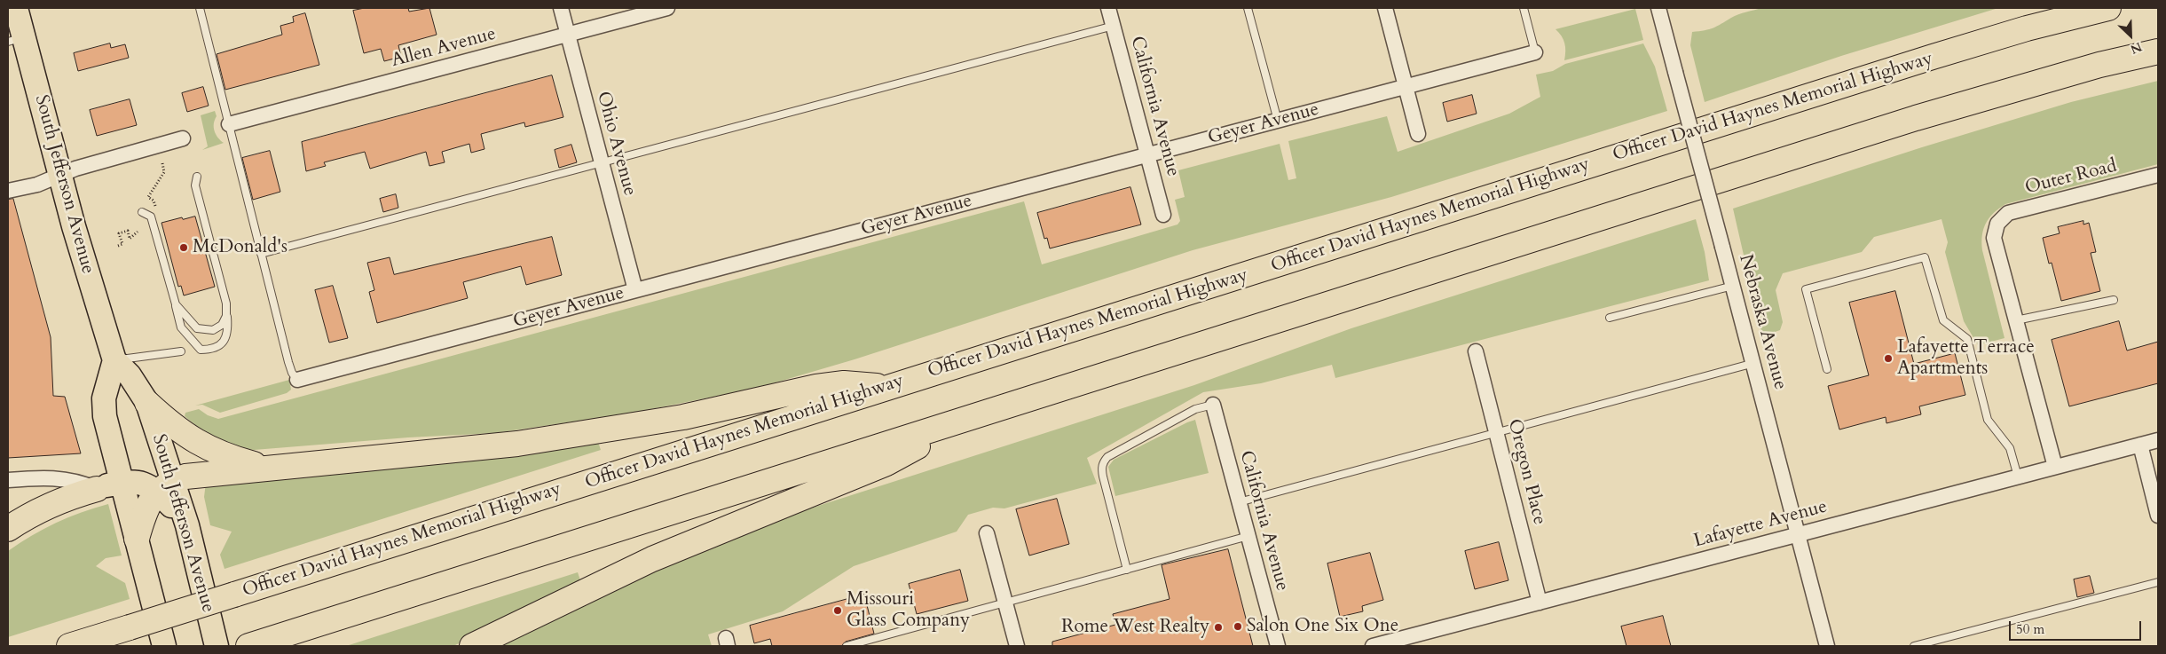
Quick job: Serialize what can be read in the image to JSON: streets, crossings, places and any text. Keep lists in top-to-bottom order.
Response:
{
  "streets": {
    "highway": ["Officer David Haynes Memorial Highway"],
    "main road": ["South Jefferson Avenue"],
    "street": [
      "Allen Avenue",
      "California Avenue",
      "Geyer Avenue",
      "Ohio Avenue",
      "Outer Road",
      "Nebraska Avenue",
      "Oregon Place",
      "Lafayette Avenue"
    ]
  },
  "crossings": [
    ["Allen Avenue", "Ohio Avenue"],
    ["California Avenue", "Geyer Avenue"],
    ["Geyer Avenue", "Ohio Avenue"],
    ["Nebraska Avenue", "Lafayette Avenue"],
    ["Oregon Place", "Lafayette Avenue"]
  ],
  "places": [
    "McDonald's",
    "Lafayette Terrace Apartments",
    "Missouri Glass Company",
    "Salon One Six One",
    "Rome West Realty"
  ],
  "scale_bar": "50 m",
  "north": "bottom right"
}
